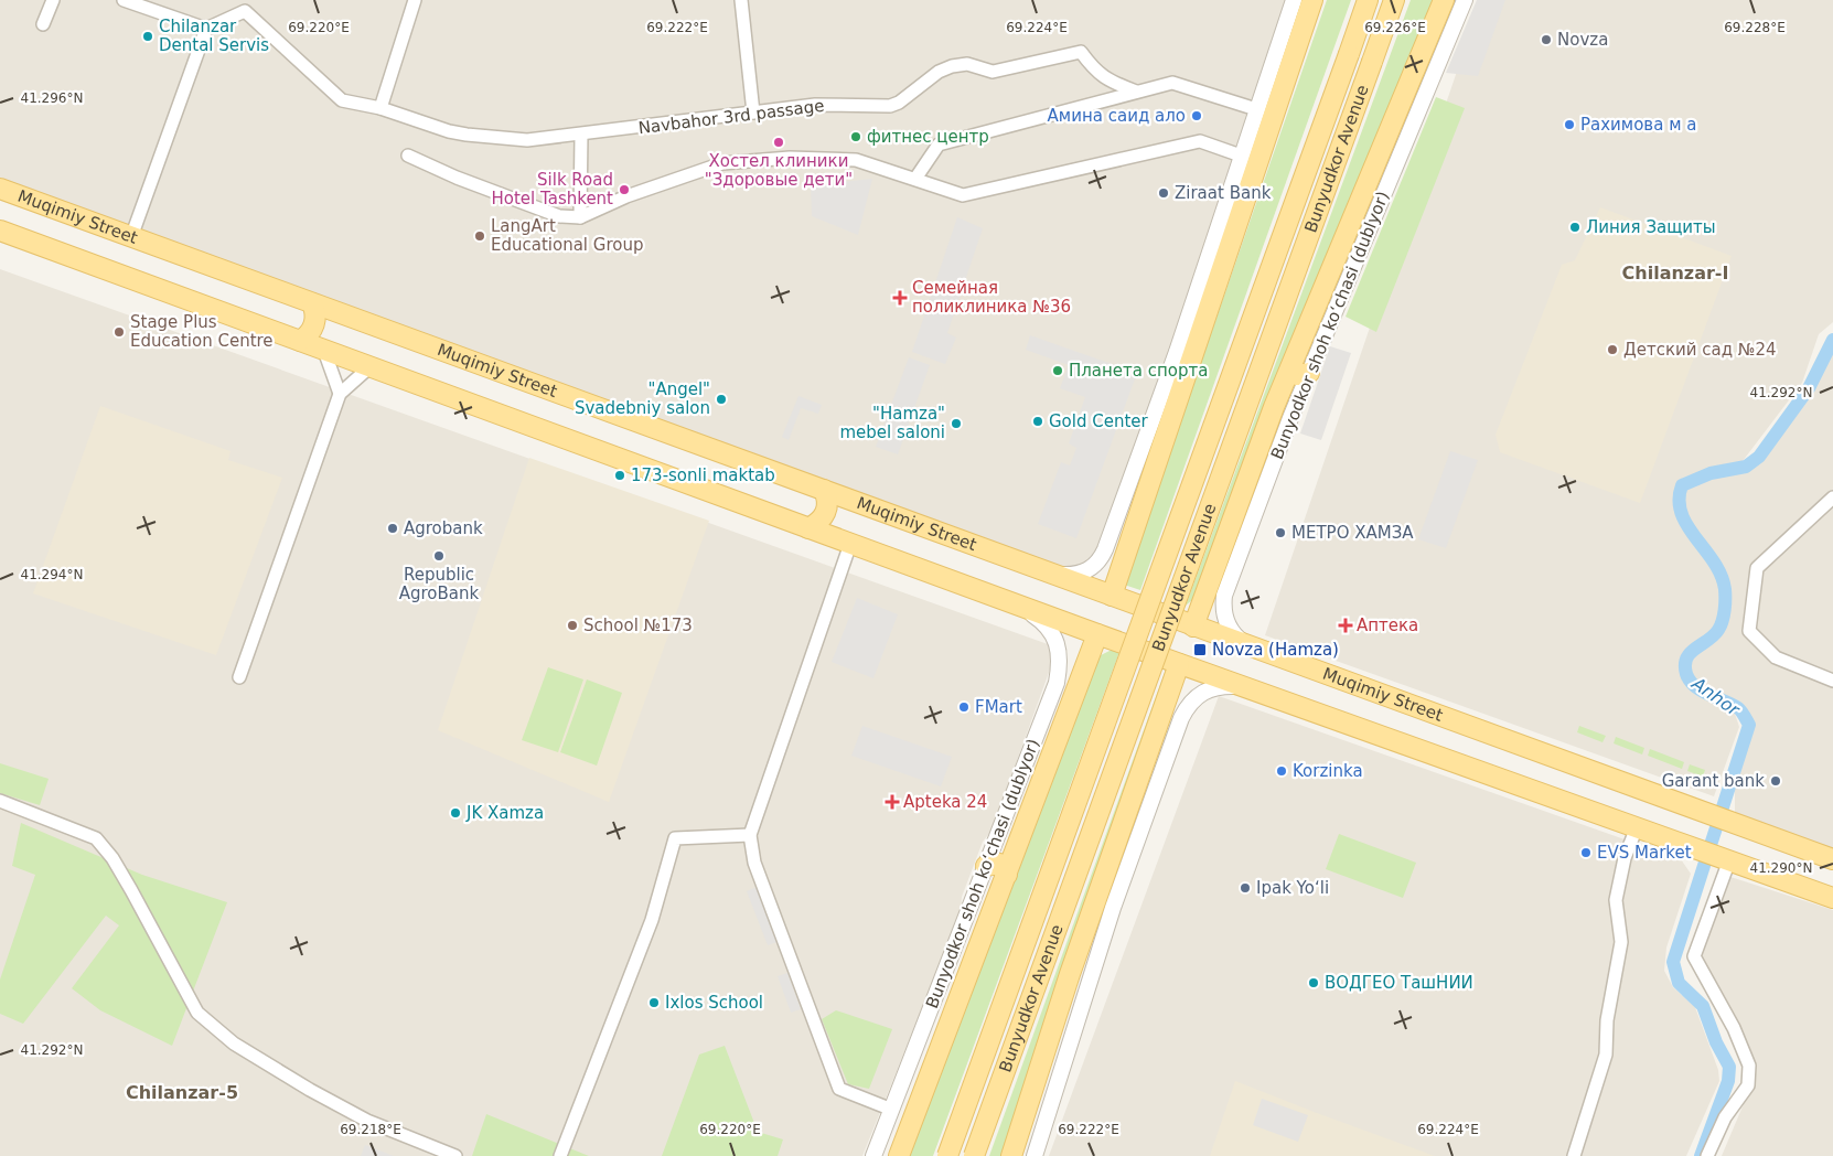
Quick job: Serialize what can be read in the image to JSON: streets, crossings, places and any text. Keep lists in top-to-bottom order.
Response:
{
  "streets": {
    "main road": ["Bunyudkor Avenue", "Muqimiy Street"],
    "street": ["Navbahor 3rd passage", "Bunyodkor shoh koʻchasi (dublyor)"]
  },
  "crossings": [
    ["Muqimiy Street", "Bunyodkor shoh koʻchasi (dublyor)"]
  ],
  "districts": ["Chilanzar-I", "Chilanzar-5"],
  "water": ["Anhor"],
  "places": {
    "other": [
      "Chilаnzаr Dental Servis",
      "Novza",
      "Амина саид ало",
      "Рахимова м а",
      "фитнес центр",
      "Хостел клиники \"Здоровые дети\"",
      "Silk Road Hotel Tashkent",
      "Ziraat Bank",
      "Линия Защиты",
      "LangArt Educational Group",
      "Stage Plus Education Centre",
      "Детский сад №24",
      "Планета спорта",
      "\"Angel\" Svadebniy salon",
      "Gold Center",
      "\"Hamza\" mebel saloni",
      "173-sonli maktab",
      "Agrobank",
      "МЕТРО ХАМЗА",
      "Republic AgroBank",
      "School №173",
      "FMart",
      "Korzinka",
      "Garant bank",
      "JK Xamza",
      "EVS Market",
      "Ipak Yoʻli",
      "ВОДГЕО ТашНИИ",
      "Ixlos School"
    ],
    "health": ["Семейная поликлиника №36", "Аптека", "Apteka 24"],
    "transit": ["Novza (Hamza)"]
  },
  "coordinates": [
    "69.226°E",
    "69.220°E",
    "69.222°E",
    "69.224°E",
    "69.228°E",
    "41.296°N",
    "41.292°N",
    "41.294°N",
    "41.290°N",
    "69.218°E"
  ]
}
